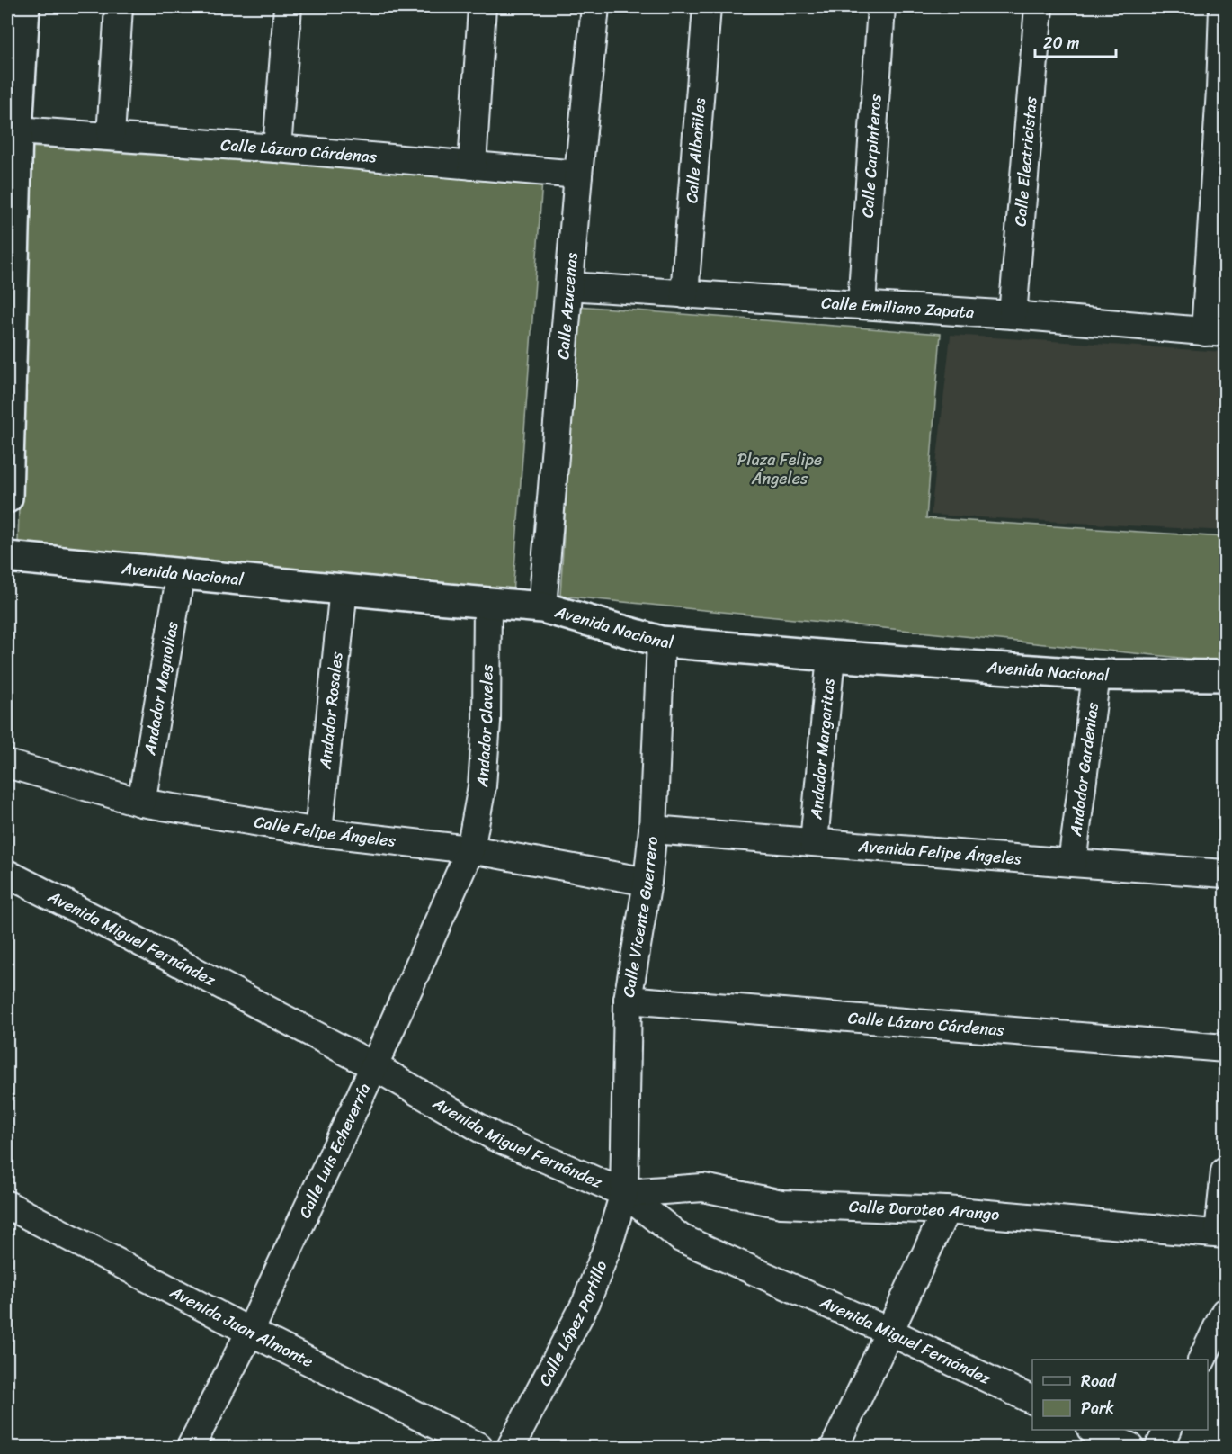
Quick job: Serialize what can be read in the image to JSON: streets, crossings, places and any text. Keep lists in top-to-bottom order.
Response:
{
  "streets": {
    "street": [
      "Calle Lázaro Cárdenas",
      "Calle Albañiles",
      "Calle Carpinteros",
      "Calle Electricistas",
      "Calle Azucenas",
      "Calle Emiliano Zapata",
      "Avenida Nacional",
      "Andador Magnolias",
      "Andador Rosales",
      "Andador Claveles",
      "Andador Margaritas",
      "Andador Gardenias",
      "Calle Felipe Ángeles",
      "Avenida Felipe Ángeles",
      "Calle Vicente Guerrero",
      "Avenida Miguel Fernández",
      "Calle Luis Echeverría",
      "Calle Doroteo Arango",
      "Calle López Portillo",
      "Avenida Juan Almonte"
    ]
  },
  "crossings": [
    ["Calle Lázaro Cárdenas", "Calle Azucenas"],
    ["Calle Lázaro Cárdenas", "Calle Vicente Guerrero"],
    ["Calle Albañiles", "Calle Emiliano Zapata"],
    ["Calle Carpinteros", "Calle Emiliano Zapata"],
    ["Calle Electricistas", "Calle Emiliano Zapata"],
    ["Calle Azucenas", "Calle Emiliano Zapata"],
    ["Calle Azucenas", "Avenida Nacional"],
    ["Avenida Nacional", "Andador Magnolias"],
    ["Avenida Nacional", "Andador Rosales"],
    ["Avenida Nacional", "Andador Claveles"],
    ["Avenida Nacional", "Andador Margaritas"],
    ["Avenida Nacional", "Andador Gardenias"],
    ["Avenida Nacional", "Calle Vicente Guerrero"],
    ["Andador Magnolias", "Calle Felipe Ángeles"],
    ["Andador Rosales", "Calle Felipe Ángeles"],
    ["Andador Claveles", "Calle Felipe Ángeles"],
    ["Andador Claveles", "Calle Luis Echeverría"],
    ["Andador Margaritas", "Avenida Felipe Ángeles"],
    ["Andador Gardenias", "Avenida Felipe Ángeles"],
    ["Calle Felipe Ángeles", "Calle Vicente Guerrero"],
    ["Calle Felipe Ángeles", "Calle Luis Echeverría"],
    ["Avenida Felipe Ángeles", "Calle Vicente Guerrero"],
    ["Calle Vicente Guerrero", "Avenida Miguel Fernández"],
    ["Calle Vicente Guerrero", "Calle Doroteo Arango"],
    ["Calle Vicente Guerrero", "Calle López Portillo"],
    ["Avenida Miguel Fernández", "Calle Luis Echeverría"],
    ["Avenida Miguel Fernández", "Calle Doroteo Arango"],
    ["Avenida Miguel Fernández", "Calle López Portillo"],
    ["Calle Luis Echeverría", "Avenida Juan Almonte"],
    ["Calle Doroteo Arango", "Calle López Portillo"]
  ],
  "parks": ["Plaza Felipe Ángeles"],
  "legend": ["Road", "Park"],
  "scale_bar": "20 m"
}
